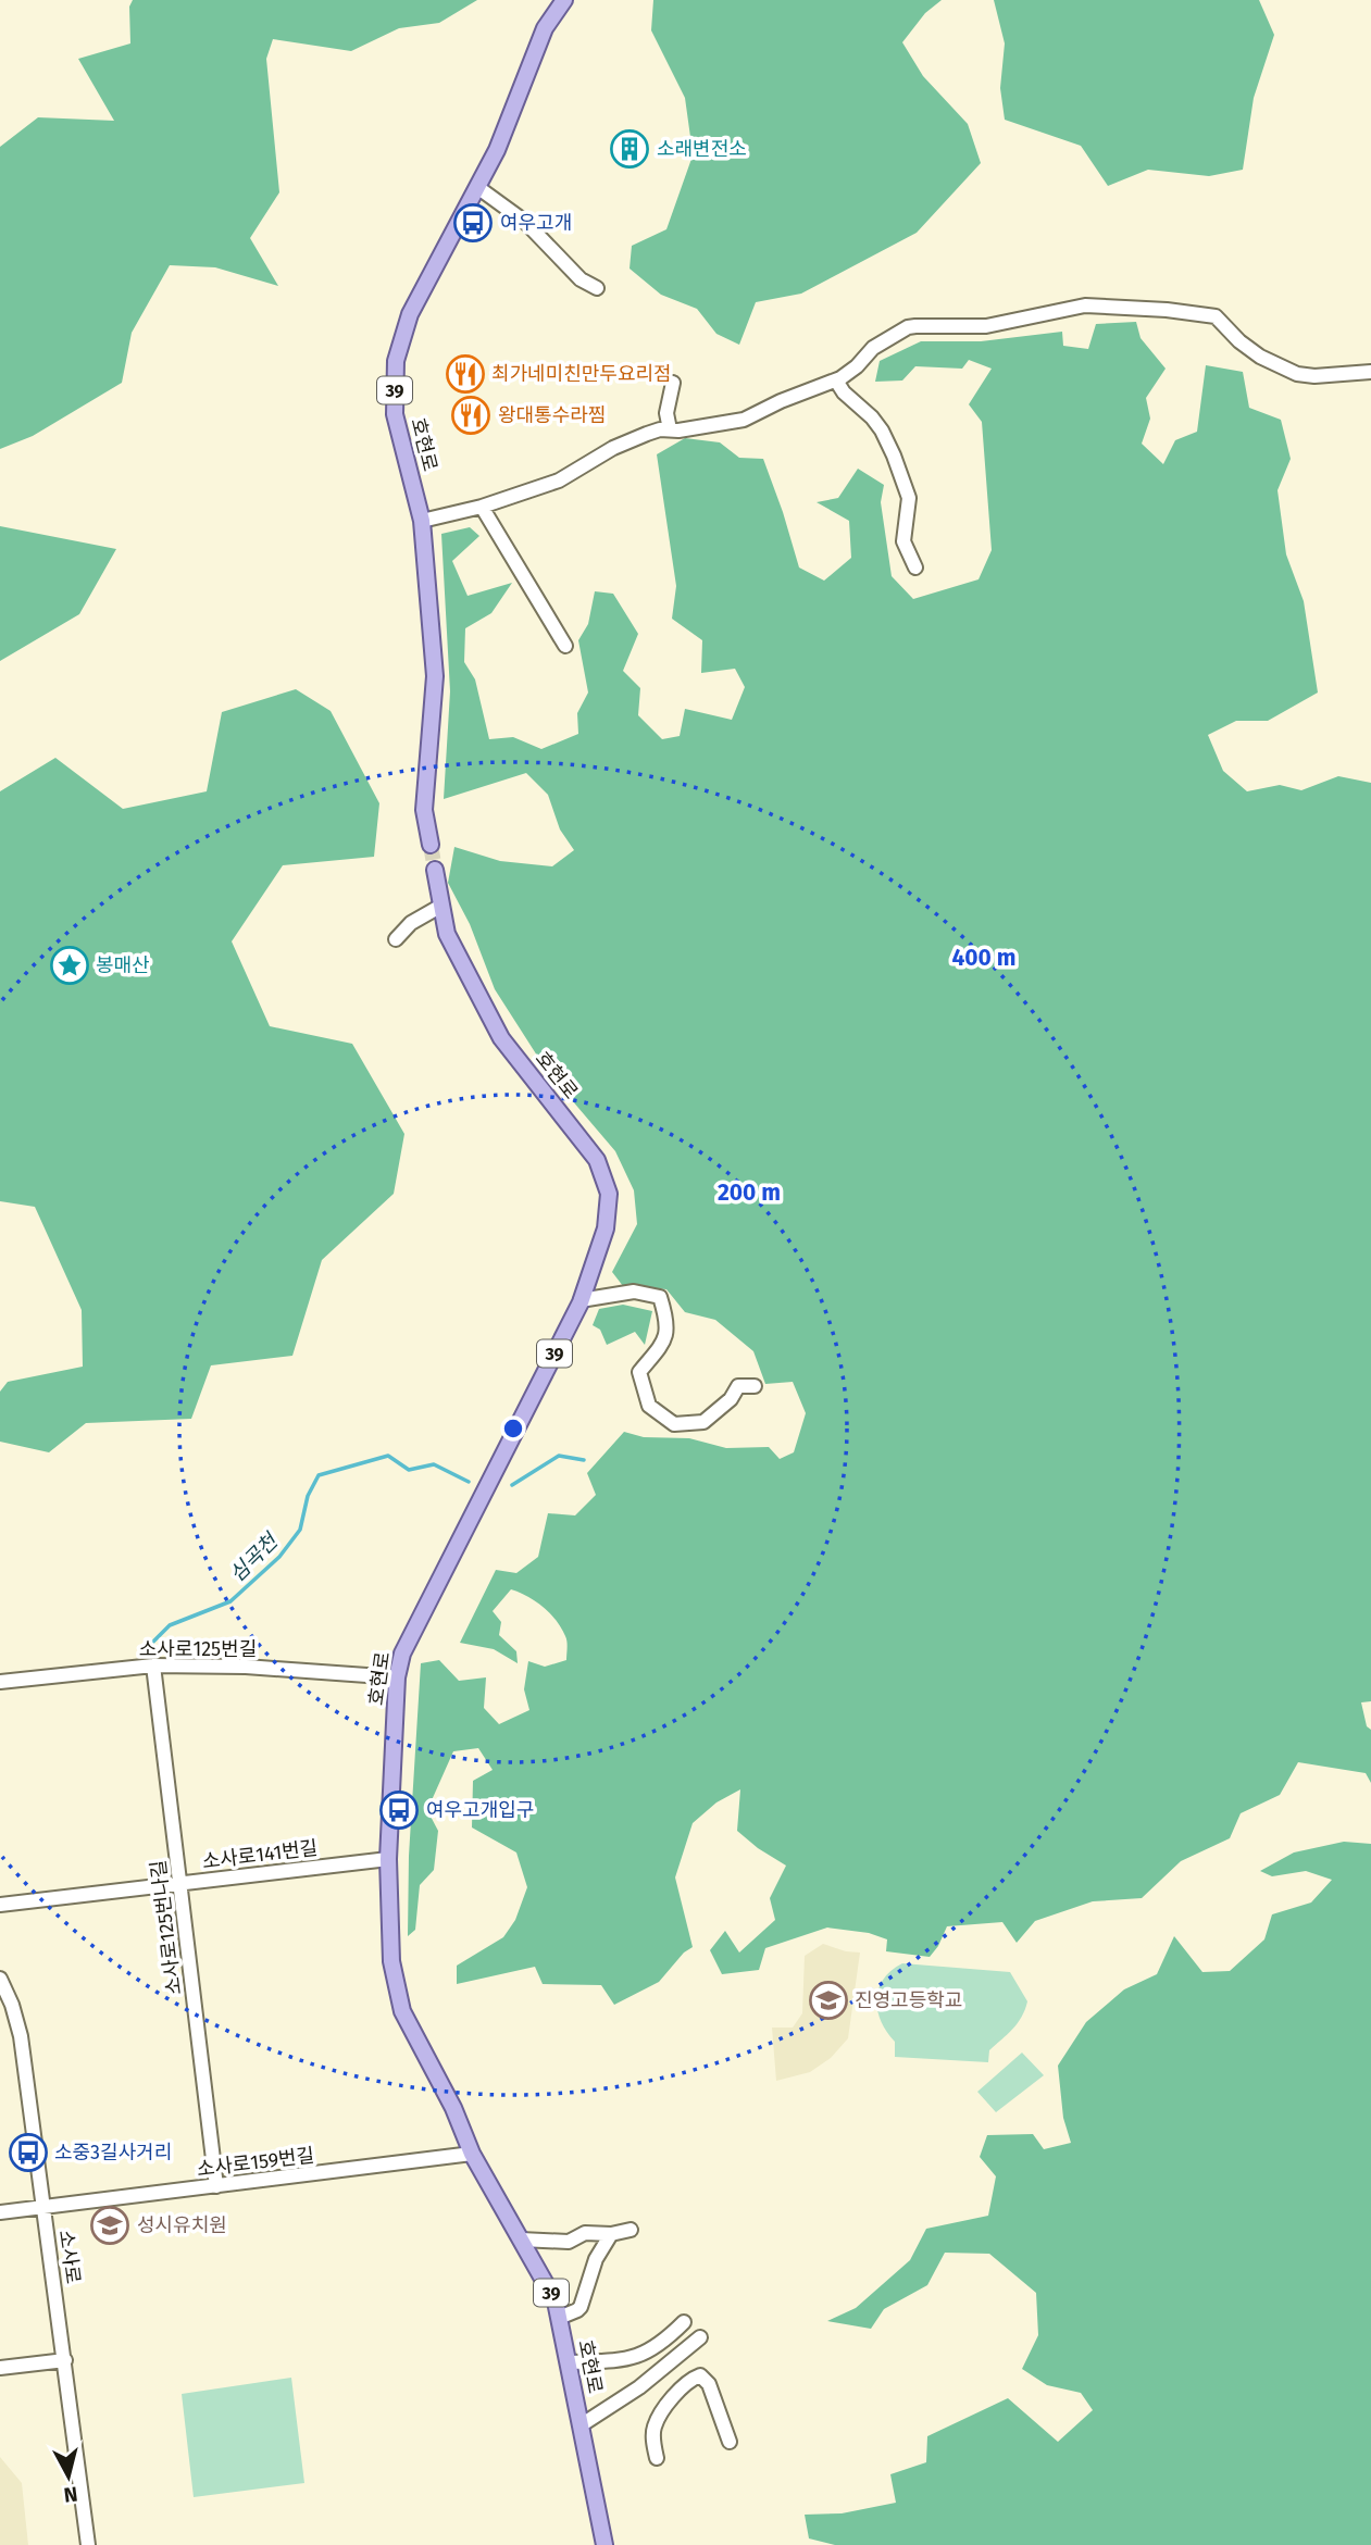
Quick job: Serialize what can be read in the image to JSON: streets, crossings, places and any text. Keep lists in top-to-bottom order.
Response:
{
  "streets": {
    "main road": ["39", "호현로"],
    "street": [
      "소사로125번길",
      "소사로141번길",
      "소사로125번나길",
      "소사로159번길",
      "소사로"
    ]
  },
  "crossings": [
    ["호현로", "소사로125번길"],
    ["호현로", "소사로141번길"],
    ["호현로", "소사로159번길"],
    ["소사로125번길", "소사로125번나길"],
    ["소사로141번길", "소사로125번나길"],
    ["소사로125번나길", "소사로159번길"],
    ["소사로159번길", "소사로"]
  ],
  "water": ["심곡천"],
  "places": {
    "building": ["소래변전소"],
    "bus stop": ["여우고개", "여우고개입구", "소중3길사거리"],
    "restaurant": ["최가네미친만두요리점", "왕대통수라찜"],
    "place": ["봉매산"],
    "school or university": ["진영고등학교", "성시유치원"]
  },
  "north": "bottom",
  "rings": ["400 m", "200 m"]
}
